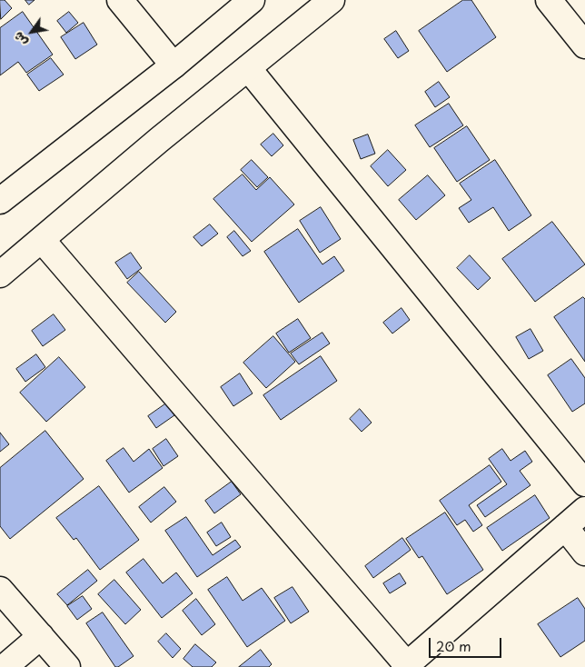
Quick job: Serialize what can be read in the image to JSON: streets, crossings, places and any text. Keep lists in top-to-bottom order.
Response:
{
  "scale_bar": "20 m",
  "north": "bottom left"
}
